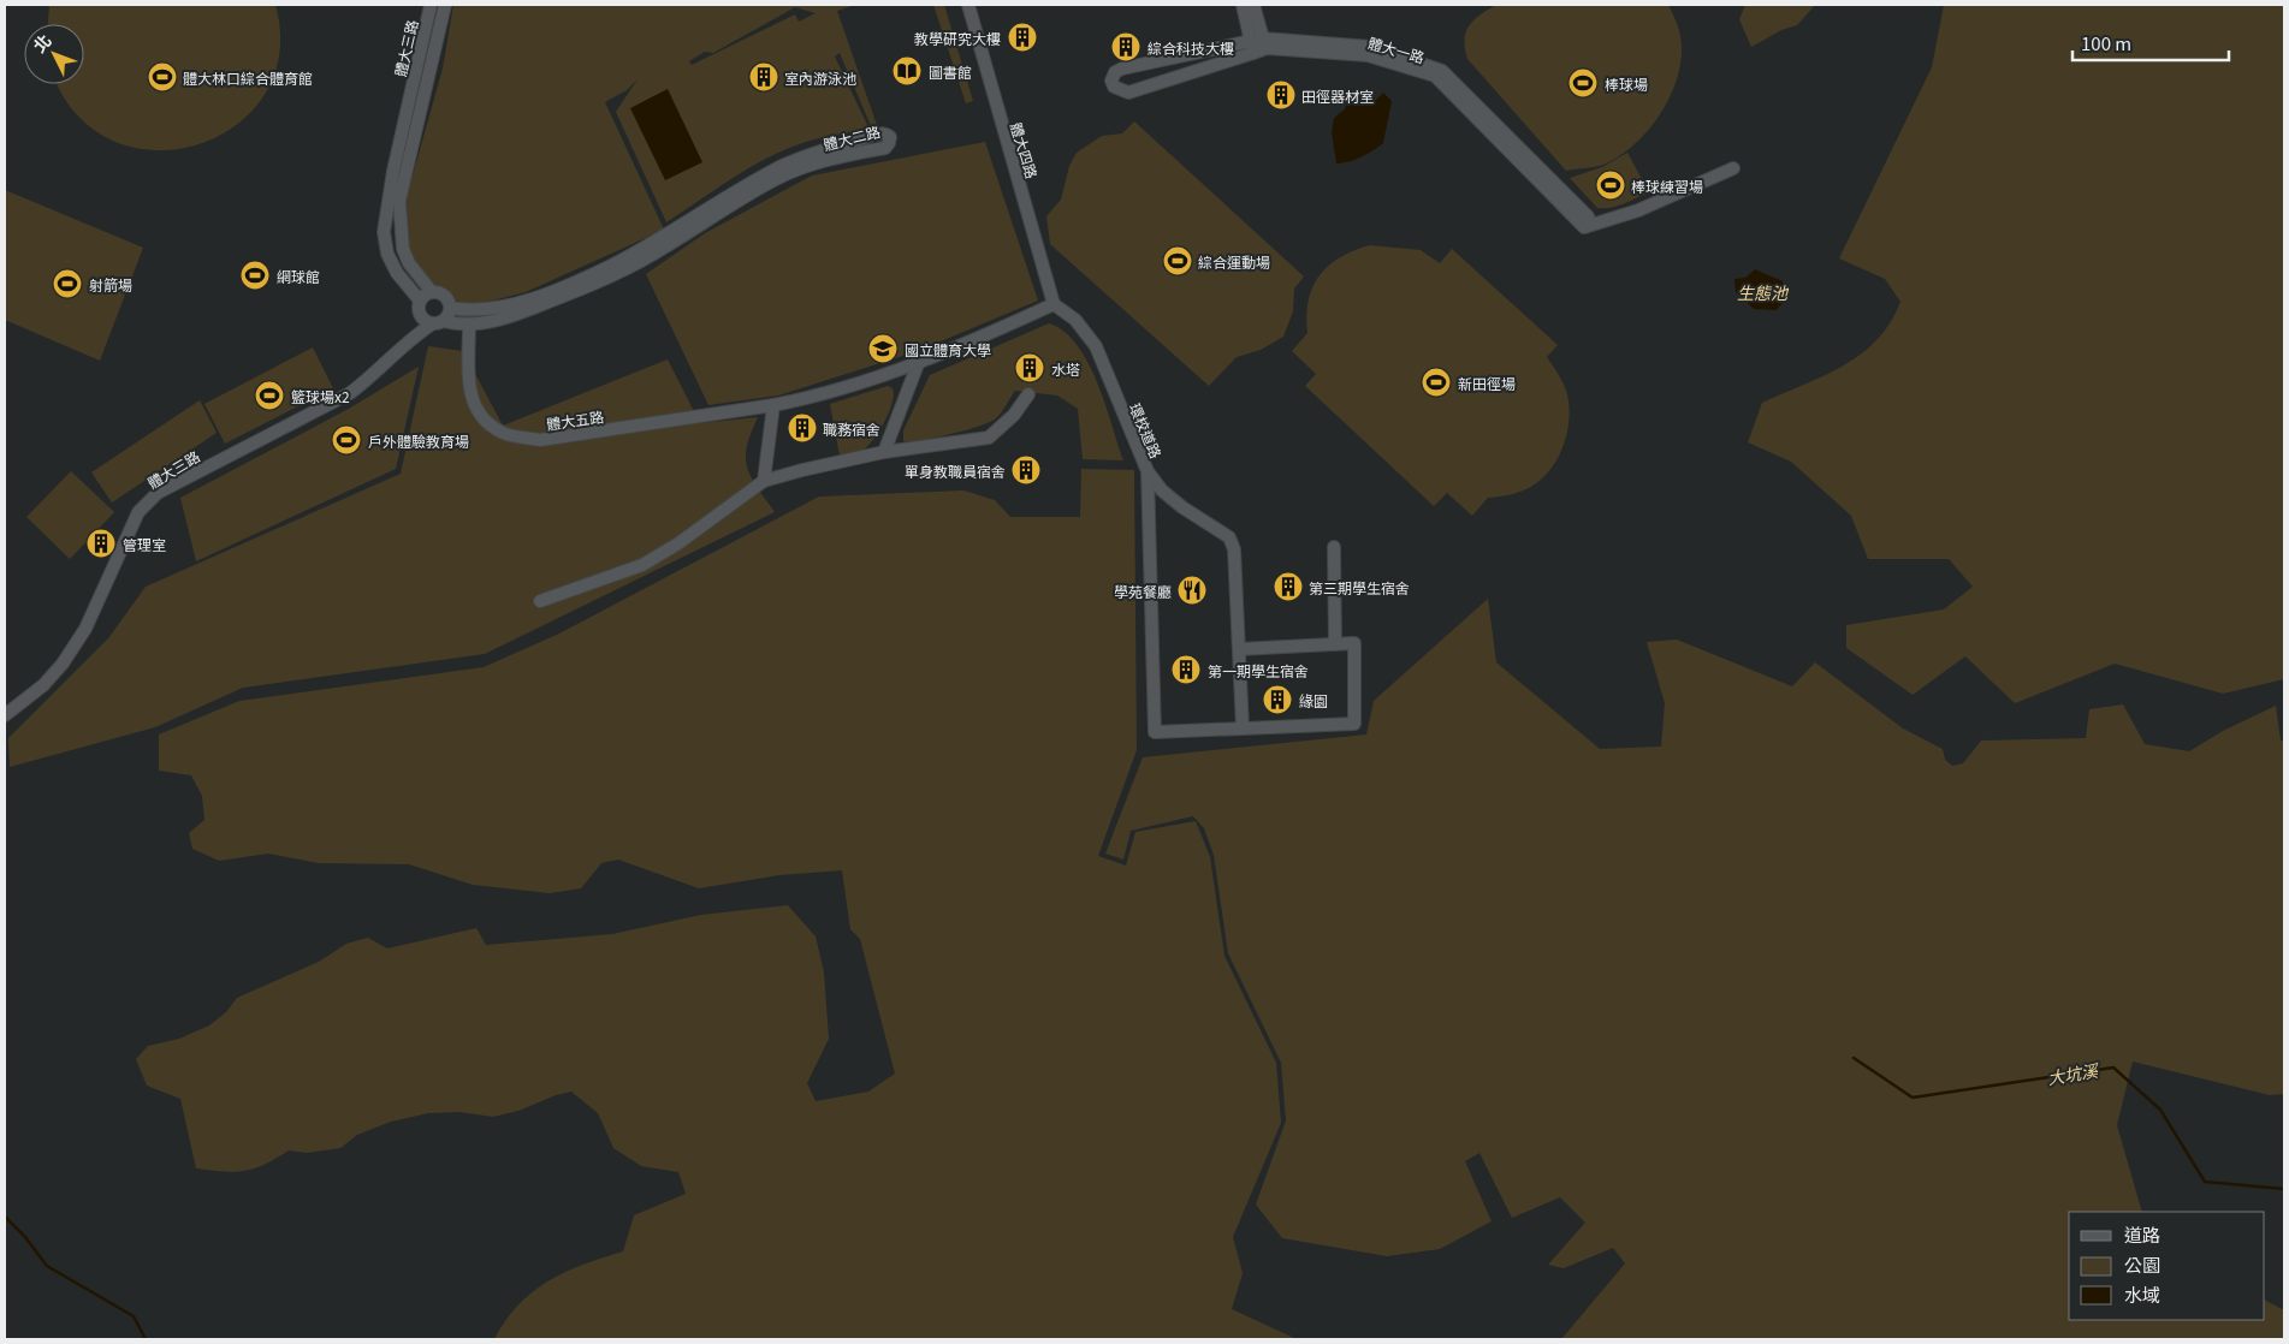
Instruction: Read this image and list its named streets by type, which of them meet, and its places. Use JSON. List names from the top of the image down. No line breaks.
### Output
{"streets":{"street":["體大三路","體大一路","體大二路","體大四路","體大五路","環校道路"]},"crossings":[["體大三路","體大二路"],["體大二路","體大五路"],["體大四路","體大五路"],["體大四路","環校道路"],["體大五路","環校道路"]],"water":["生態池","大坑溪"],"places":{"building":["教學研究大樓","綜合科技大樓","室內游泳池","田徑器材室","水塔","職務宿舍","單身教職員宿舍","管理室","第三期學生宿舍","第一期學生宿舍","緣園"],"library":["圖書館"],"sports":["體大林口綜合體育館","棒球場","棒球練習場","綜合運動場","網球館","射箭場","新田徑場","籃球場x2","戶外體驗教育場"],"school or university":["國立體育大學"],"restaurant":["學苑餐廳"]},"legend":["道路","公園","水域"],"scale_bar":"100 m","north":"top left"}
